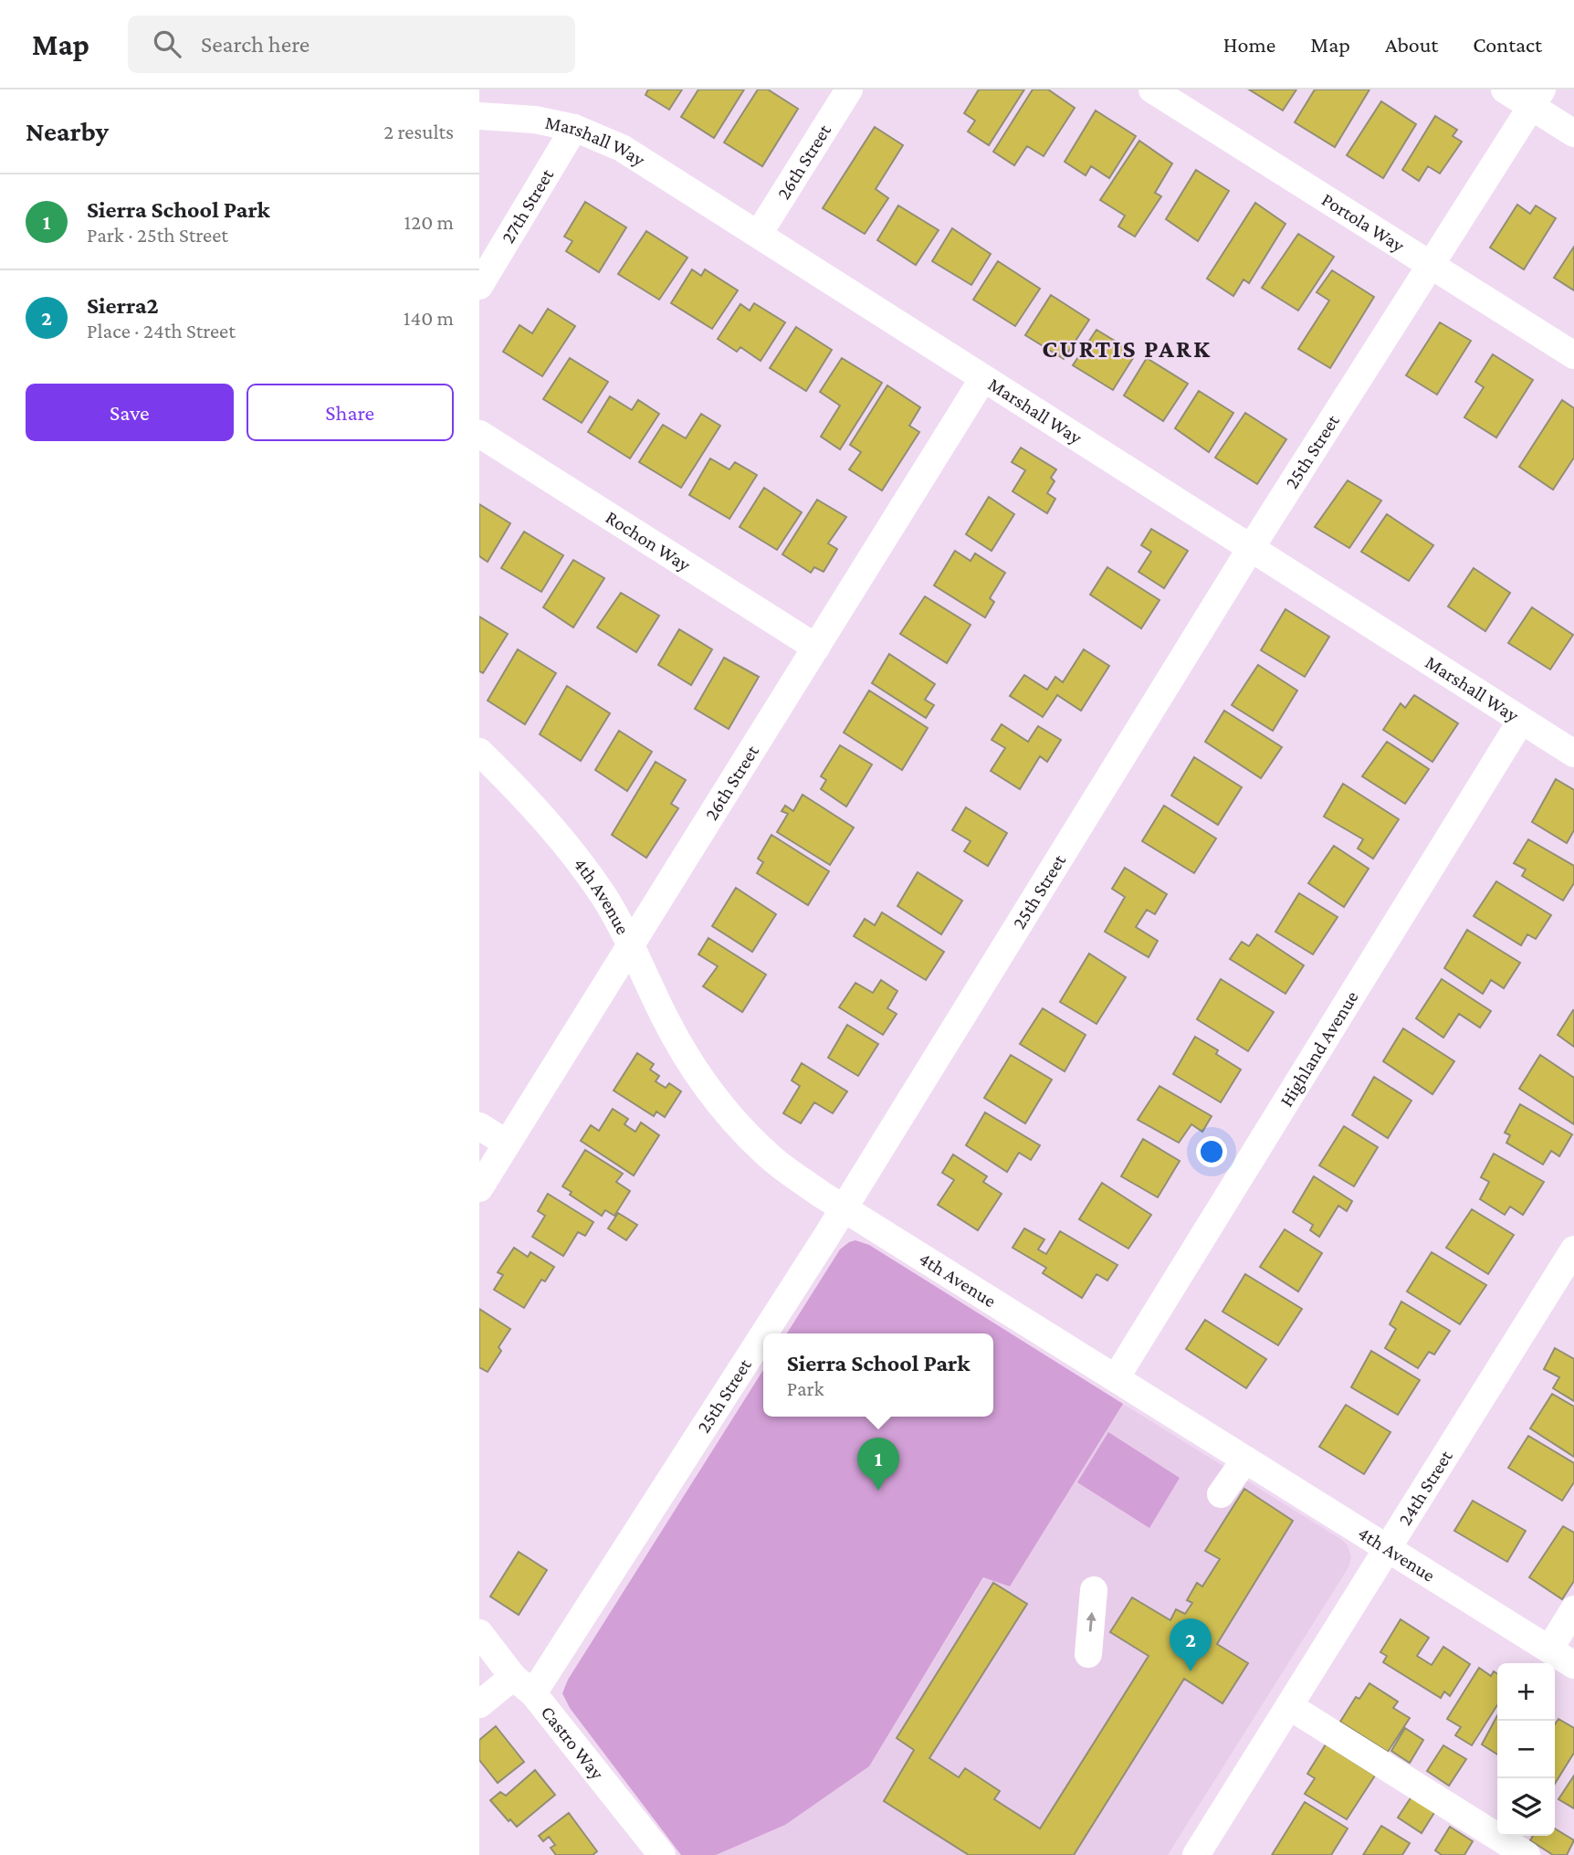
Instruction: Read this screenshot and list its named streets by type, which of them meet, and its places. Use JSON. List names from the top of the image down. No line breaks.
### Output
{"streets":{"street":["Marshall Way","26th Street","27th Street","Portola Way","25th Street","Rochon Way","4th Avenue","Highland Avenue","24th Street","Castro Way"]},"crossings":[["Marshall Way","26th Street"],["Marshall Way","27th Street"],["Marshall Way","25th Street"],["Marshall Way","Highland Avenue"],["26th Street","Rochon Way"],["26th Street","4th Avenue"],["Portola Way","25th Street"],["25th Street","4th Avenue"],["25th Street","Castro Way"],["4th Avenue","Highland Avenue"],["4th Avenue","24th Street"]],"districts":["CURTIS PARK"],"page":{"header":"Map","search":"Search here","nav":["Home","Map","About","Contact"],"heading":["Nearby","2 results"],"list":[{"mark":"1","name":"Sierra School Park","note":"Park · 25th Street","value":"120 m"},{"mark":"2","name":"Sierra2","note":"Place · 24th Street","value":"140 m"}],"buttons":["Save","Share"],"popup":["Sierra School Park","Park"],"pins":["1","2"],"map_buttons":["+","−"]}}
